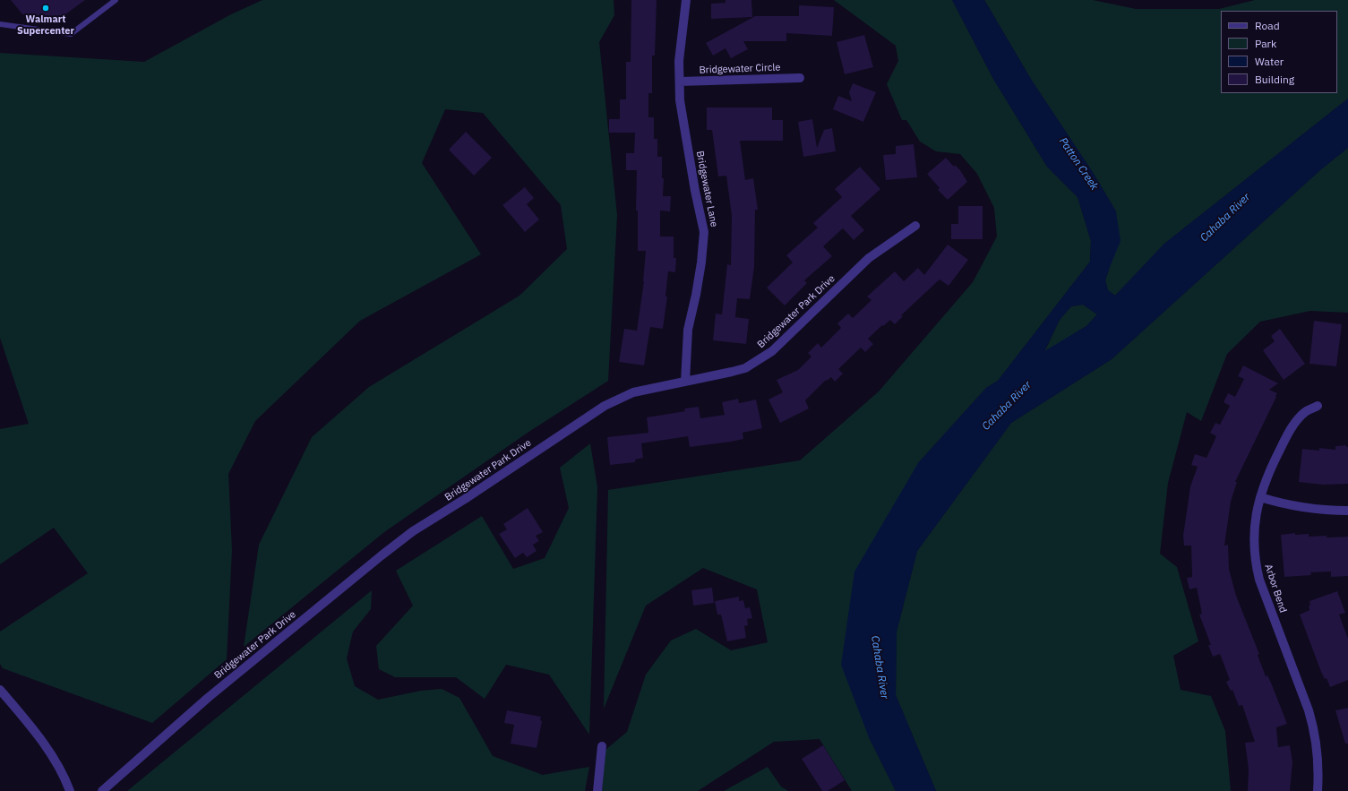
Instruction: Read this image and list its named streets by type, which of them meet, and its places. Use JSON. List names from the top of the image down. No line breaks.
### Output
{"streets":{"street":["Bridgewater Circle","Bridgewater Lane","Bridgewater Park Drive","Arbor Bend"]},"crossings":[["Bridgewater Circle","Bridgewater Lane"],["Bridgewater Lane","Bridgewater Park Drive"]],"water":["Patton Creek","Cahaba River"],"places":["Walmart Supercenter"],"legend":["Road","Park","Water","Building"]}
